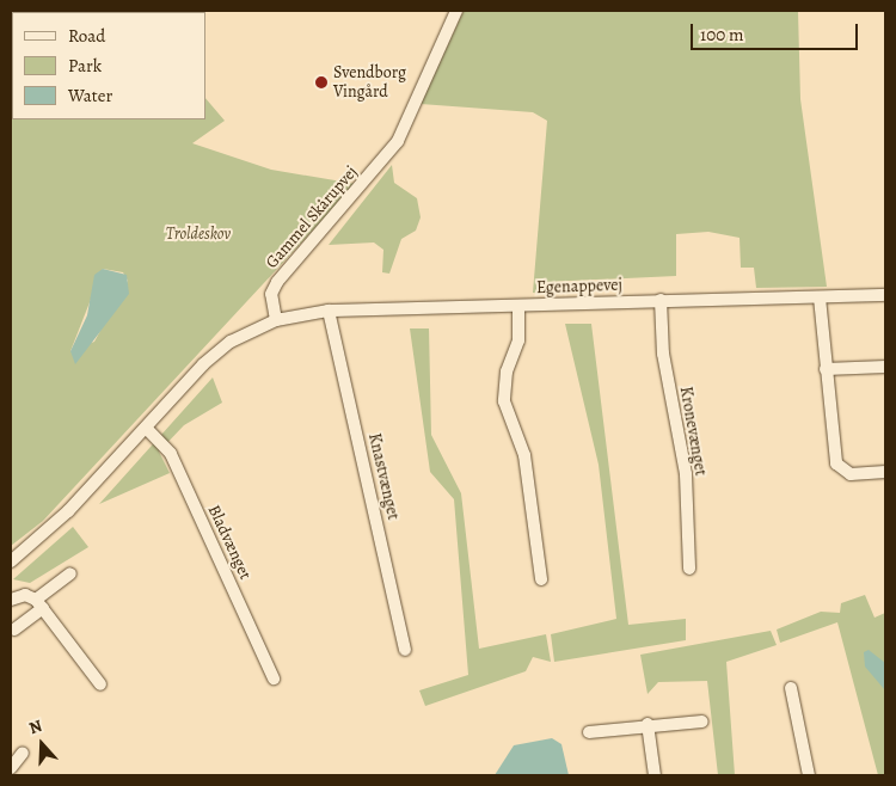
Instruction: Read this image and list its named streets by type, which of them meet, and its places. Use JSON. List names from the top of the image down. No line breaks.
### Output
{"streets":{"street":["Gammel Skårupvej","Egenappevej","Kronevænget","Knastvænget","Bladvænget"]},"crossings":[["Gammel Skårupvej","Egenappevej"],["Egenappevej","Kronevænget"],["Egenappevej","Knastvænget"]],"parks":["Troldeskov"],"places":["Svendborg Vingård"],"legend":["Road","Park","Water"],"scale_bar":"100 m","north":"top"}
